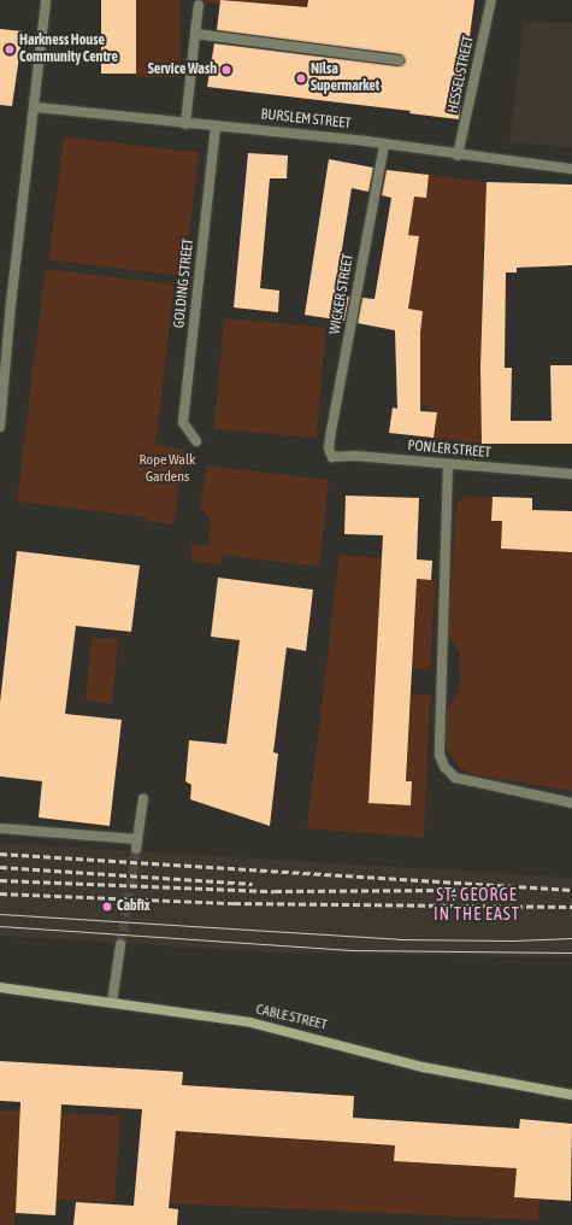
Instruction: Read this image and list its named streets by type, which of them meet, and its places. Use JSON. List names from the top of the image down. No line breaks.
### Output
{"streets":{"main road":["CABLE STREET"],"street":["HESSEL STREET","BURSLEM STREET","GOLDING STREET","WICKER STREET","PONLER STREET"]},"crossings":[["HESSEL STREET","BURSLEM STREET"],["BURSLEM STREET","GOLDING STREET"],["BURSLEM STREET","WICKER STREET"],["WICKER STREET","PONLER STREET"]],"districts":["ST. GEORGE IN THE EAST"],"parks":["Rope Walk Gardens"],"places":["Harkness House Community Centre","Service Wash","Nilsa Supermarket","Cabfix"]}
